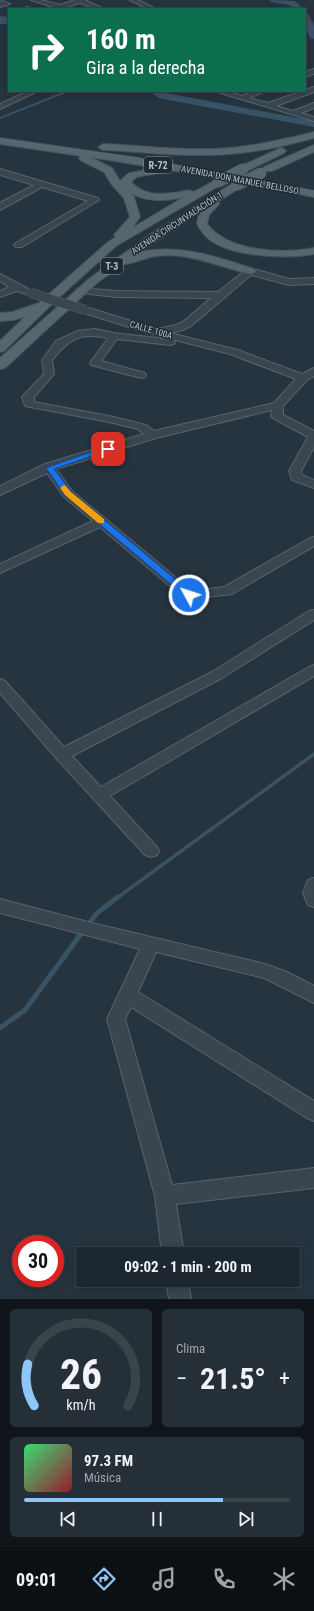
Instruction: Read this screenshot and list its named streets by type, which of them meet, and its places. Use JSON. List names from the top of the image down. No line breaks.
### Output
{"streets":{"main road":["R-72","AVENIDA DON MANUEL BELLOSO","AVENIDA CIRCUNVALACIÓN 1","T-3"],"street":["CALLE 100A"]},"page":{"turn":["160 m","Gira a la derecha"],"limit":"30","trip":"09:02 · 1 min · 200 m","tile":"Clima","heat":["−","21.5°","+"],"song":["97.3 FM","Música"],"tabs":"09:01","gauge":["26","km/h"]}}
